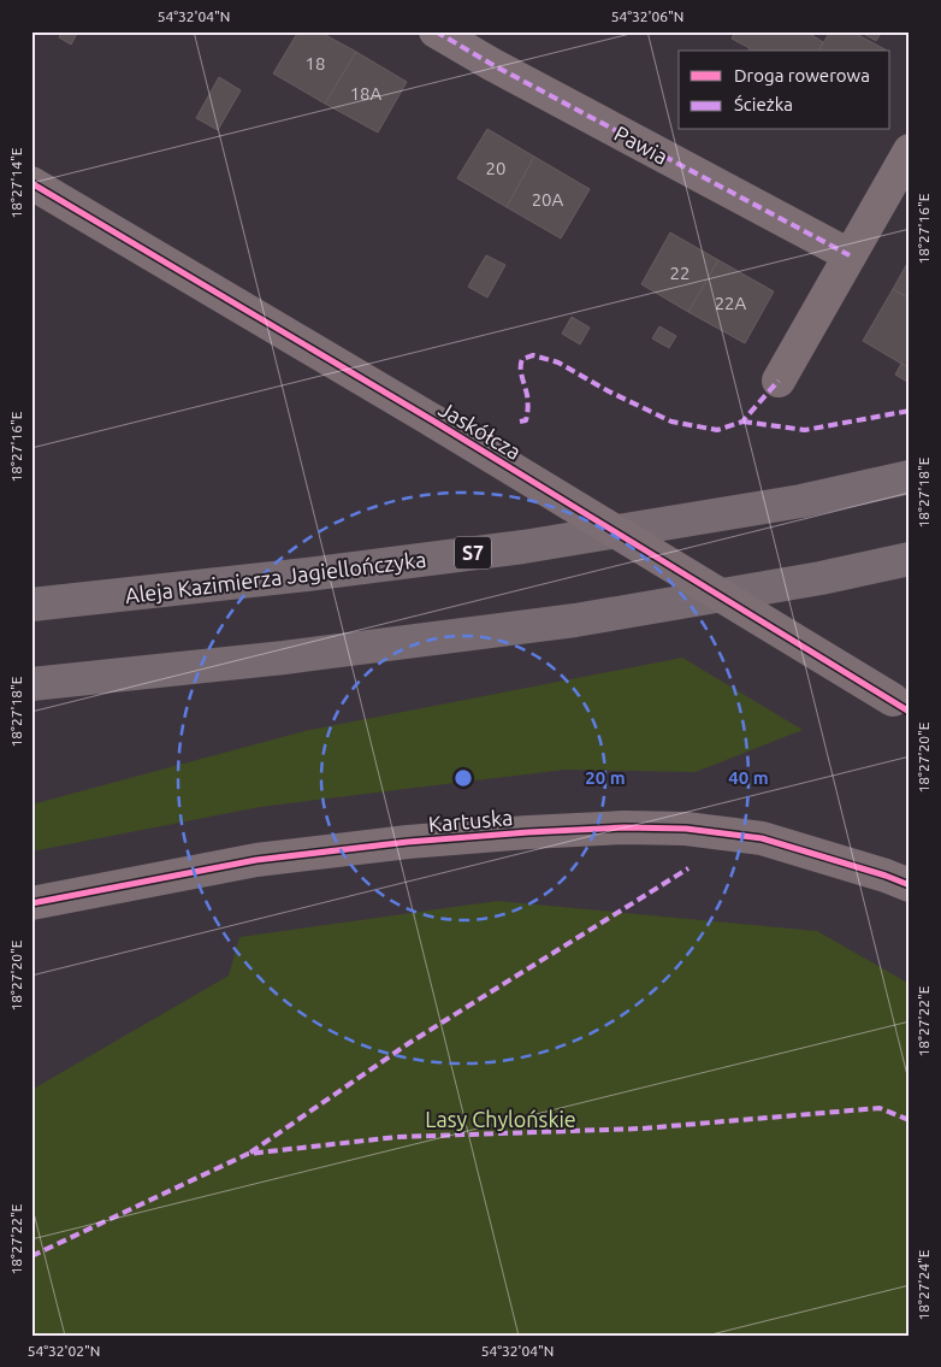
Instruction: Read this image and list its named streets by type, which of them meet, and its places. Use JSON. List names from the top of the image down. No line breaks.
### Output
{"streets":{"highway":["S7","Aleja Kazimierza Jagiellończyka"],"street":["Pawia","Jaskółcza","Kartuska"]},"parks":["Lasy Chylońskie"],"house_numbers":["18","18A","20","20A","22","22A"],"legend":["Droga rowerowa","Ścieżka"],"coordinates":["54°32'04\"N","54°32'06\"N","18°27'14\"E","18°27'16\"E","18°27'18\"E","18°27'20\"E","18°27'22\"E","18°27'24\"E","54°32'02\"N"],"rings":["20 m","40 m"]}
